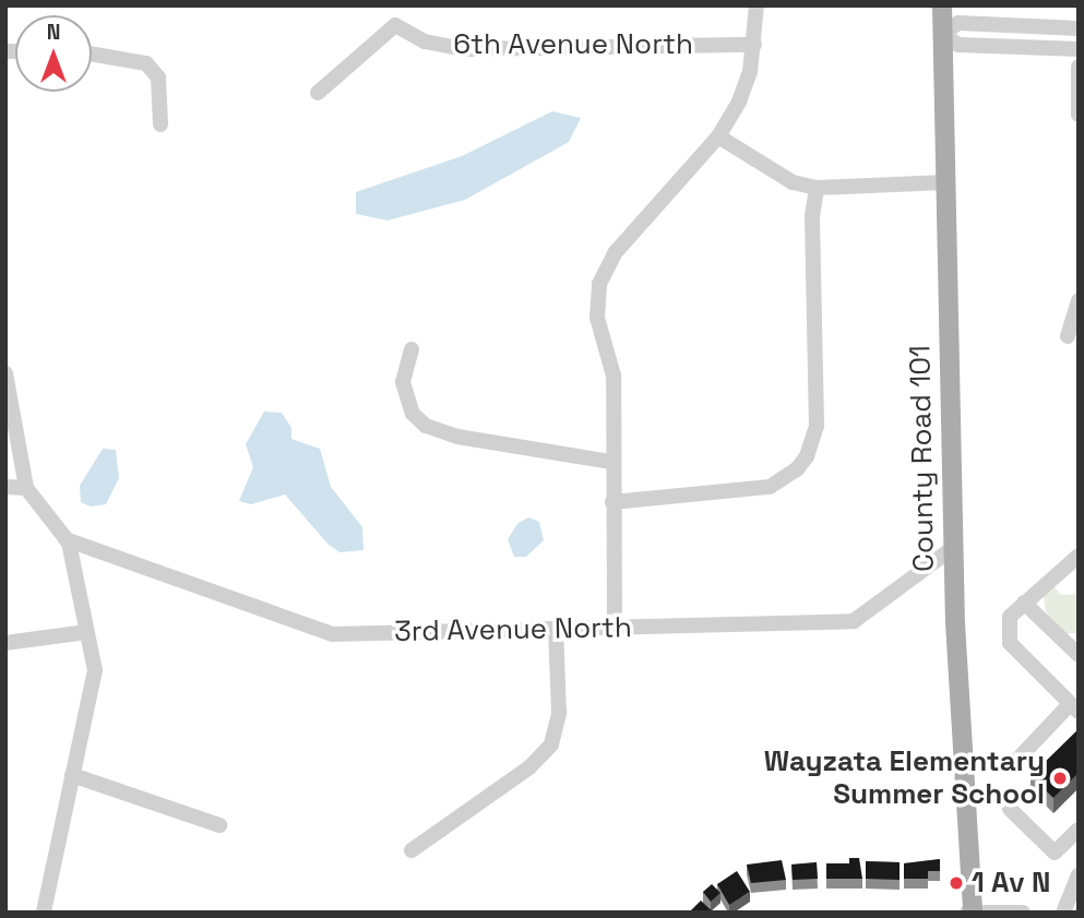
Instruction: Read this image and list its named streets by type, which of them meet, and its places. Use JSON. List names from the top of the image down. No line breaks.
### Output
{"streets":{"main road":["County Road 101"],"street":["6th Avenue North","3rd Avenue North"]},"crossings":[["County Road 101","3rd Avenue North"]],"places":["Wayzata Elementary Summer School","1 Av N"],"north":"top"}
